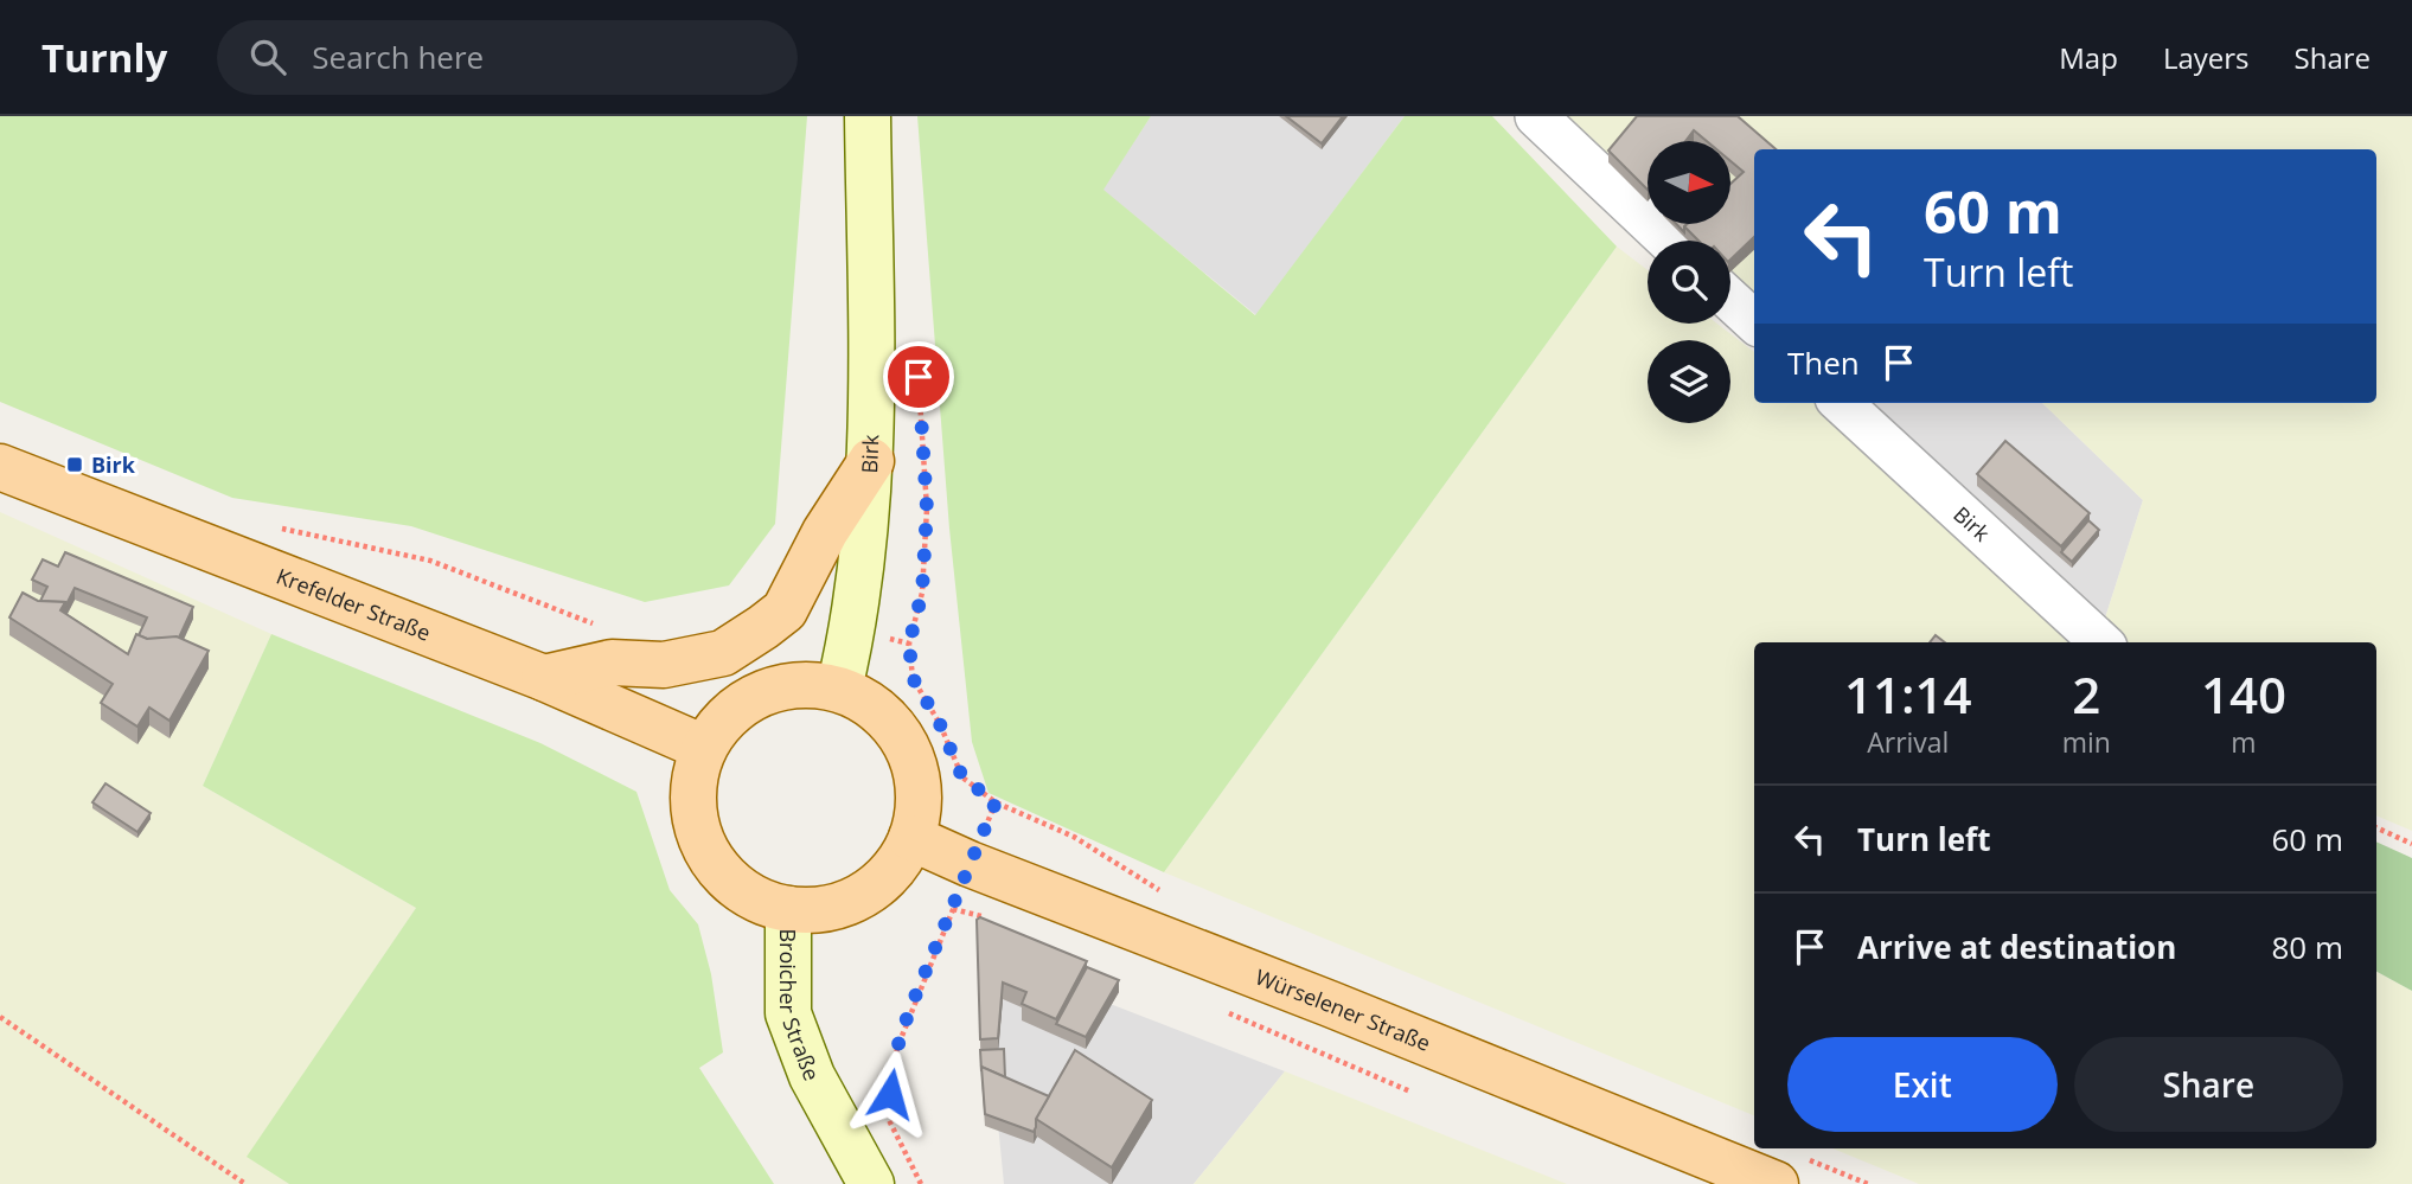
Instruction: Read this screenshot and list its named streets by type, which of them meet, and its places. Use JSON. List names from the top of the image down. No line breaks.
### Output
{"streets":{"main road":["Birk","Krefelder Straße","Broicher Straße","Würselener Straße"]},"crossings":[["Birk","Krefelder Straße"],["Birk","Broicher Straße"],["Birk","Würselener Straße"],["Krefelder Straße","Broicher Straße"],["Krefelder Straße","Würselener Straße"],["Broicher Straße","Würselener Straße"]],"places":{"transit":["Birk"]},"north":"right","page":{"header":"Turnly","search":"Search here","nav":["Map","Layers","Share"],"turn":["60 m","Turn left"],"then":"Then","eta":["11:14","Arrival","2","min","140","m"],"list":[{"name":"Turn left","value":"60 m"},{"name":"Arrive at destination","value":"80 m"}],"buttons":["Exit","Share"]}}
